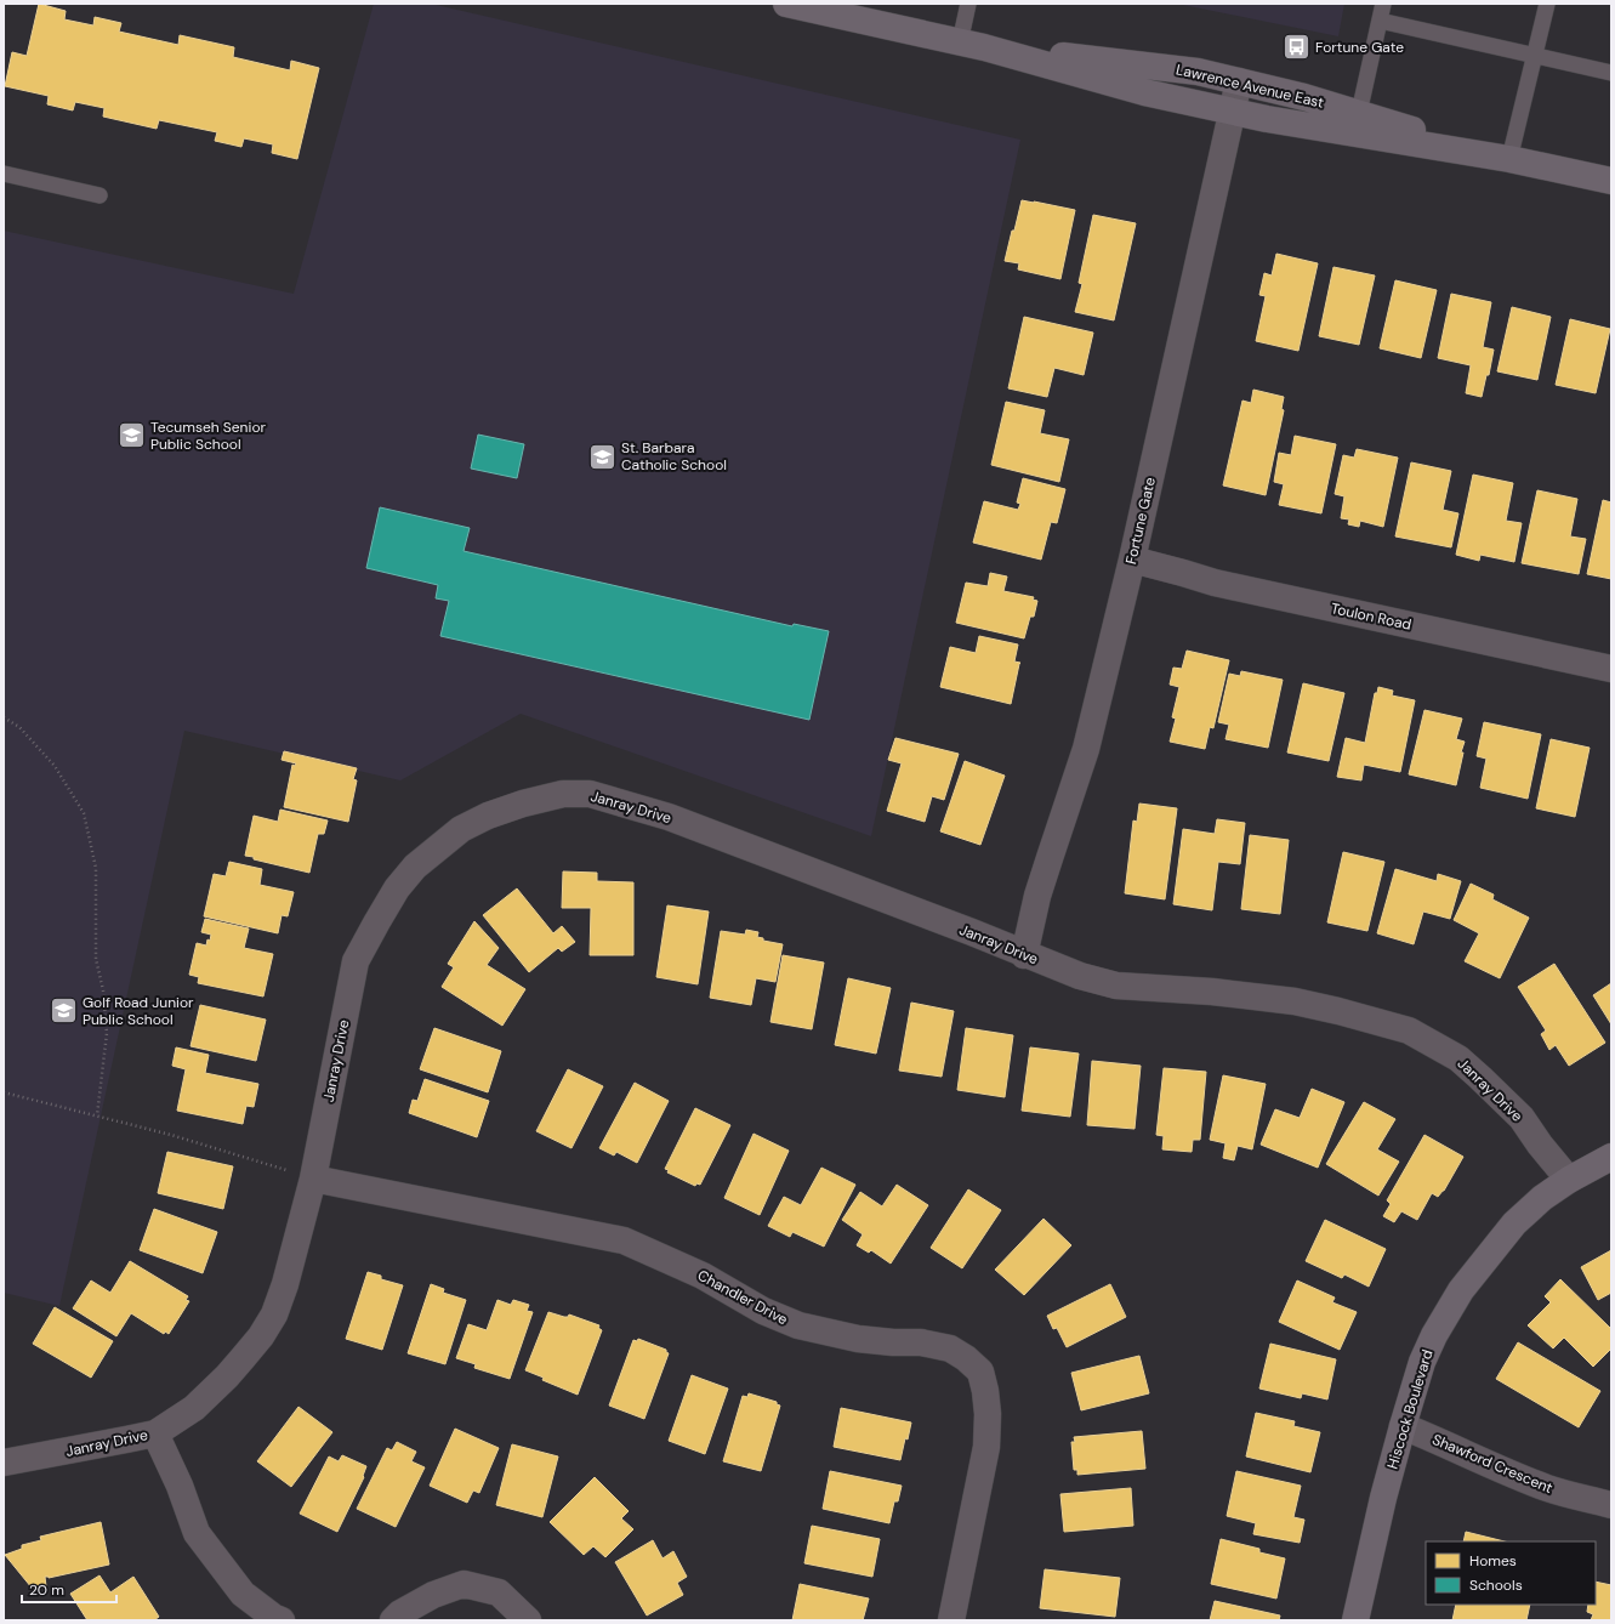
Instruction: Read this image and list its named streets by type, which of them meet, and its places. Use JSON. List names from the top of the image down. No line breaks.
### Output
{"streets":{"main road":["Lawrence Avenue East","Hiscock Boulevard"],"street":["Fortune Gate","Toulon Road","Janray Drive","Chandler Drive","Shawford Crescent"]},"crossings":[["Lawrence Avenue East","Fortune Gate"],["Fortune Gate","Toulon Road"],["Fortune Gate","Janray Drive"],["Janray Drive","Chandler Drive"],["Janray Drive","Hiscock Boulevard"],["Hiscock Boulevard","Shawford Crescent"]],"places":{"bus stop":["Fortune Gate"],"school or university":["Tecumseh Senior Public School","St. Barbara Catholic School","Golf Road Junior Public School"]},"legend":["Homes","Schools"],"scale_bar":"20 m"}
